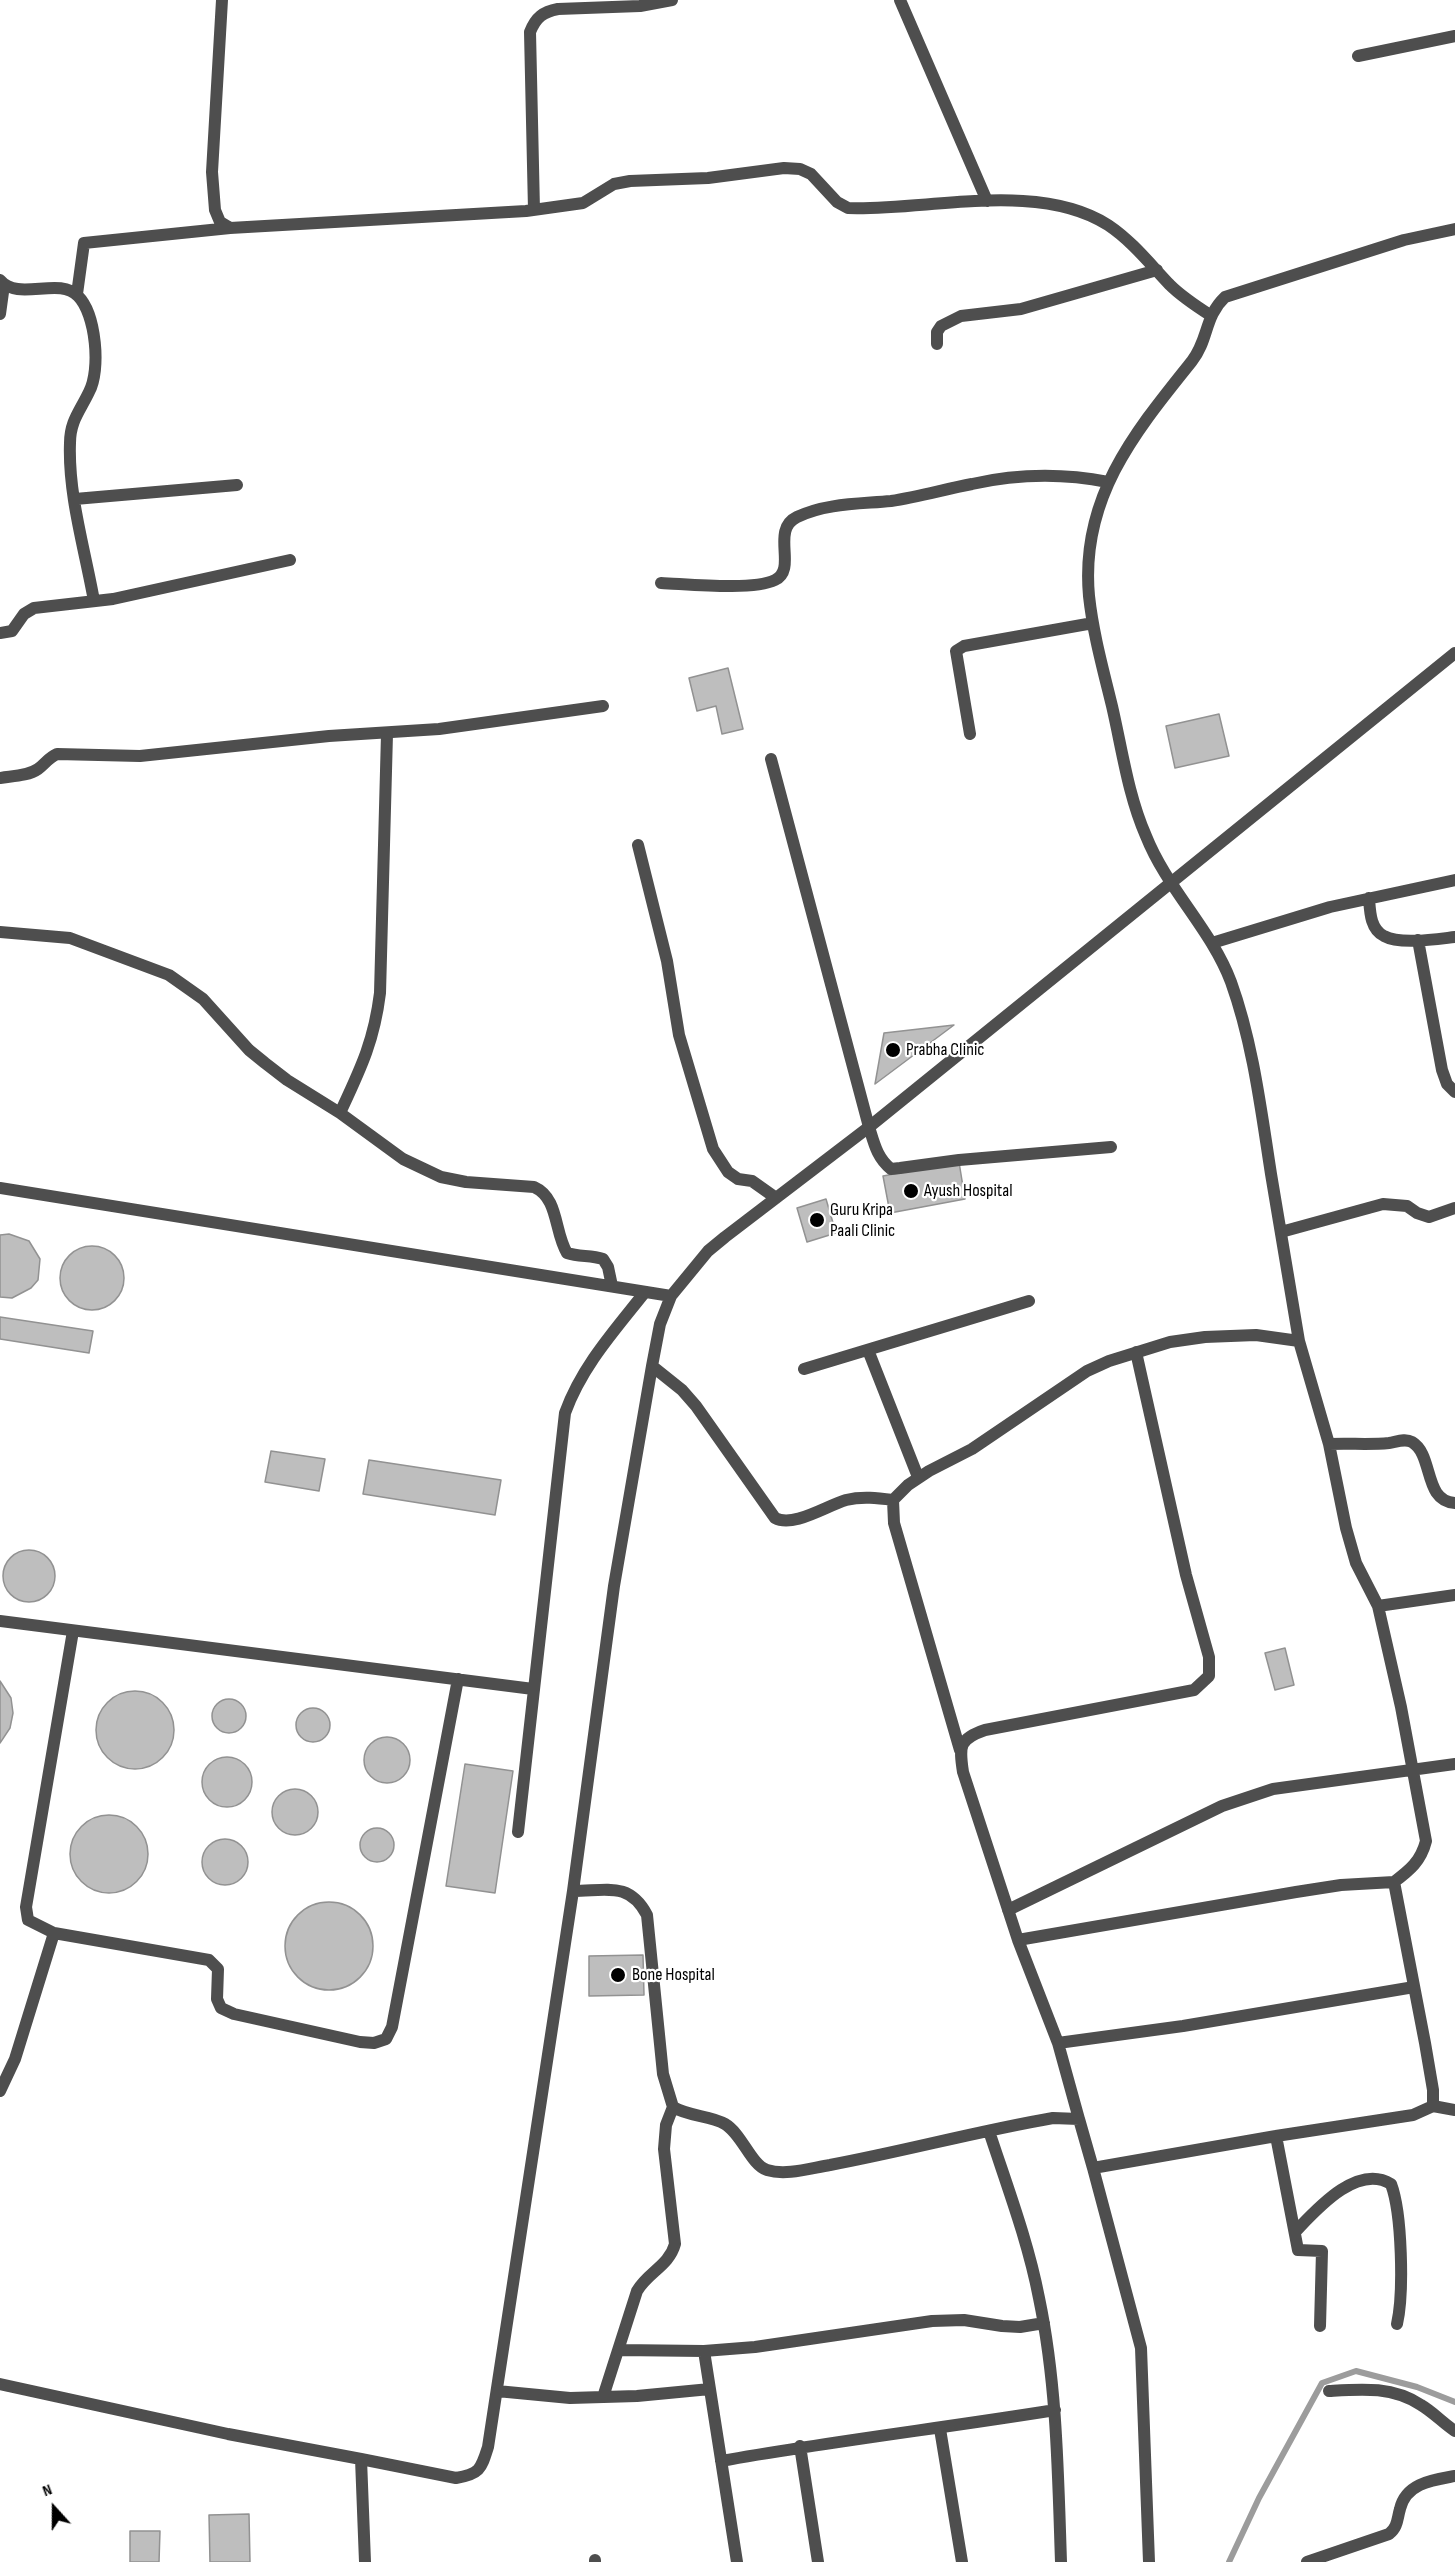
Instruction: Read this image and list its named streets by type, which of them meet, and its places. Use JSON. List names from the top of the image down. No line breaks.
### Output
{"places":["Prabha Clinic","Ayush Hospital","Guru Kripa Paali Clinic","Bone Hospital"],"north":"top"}
